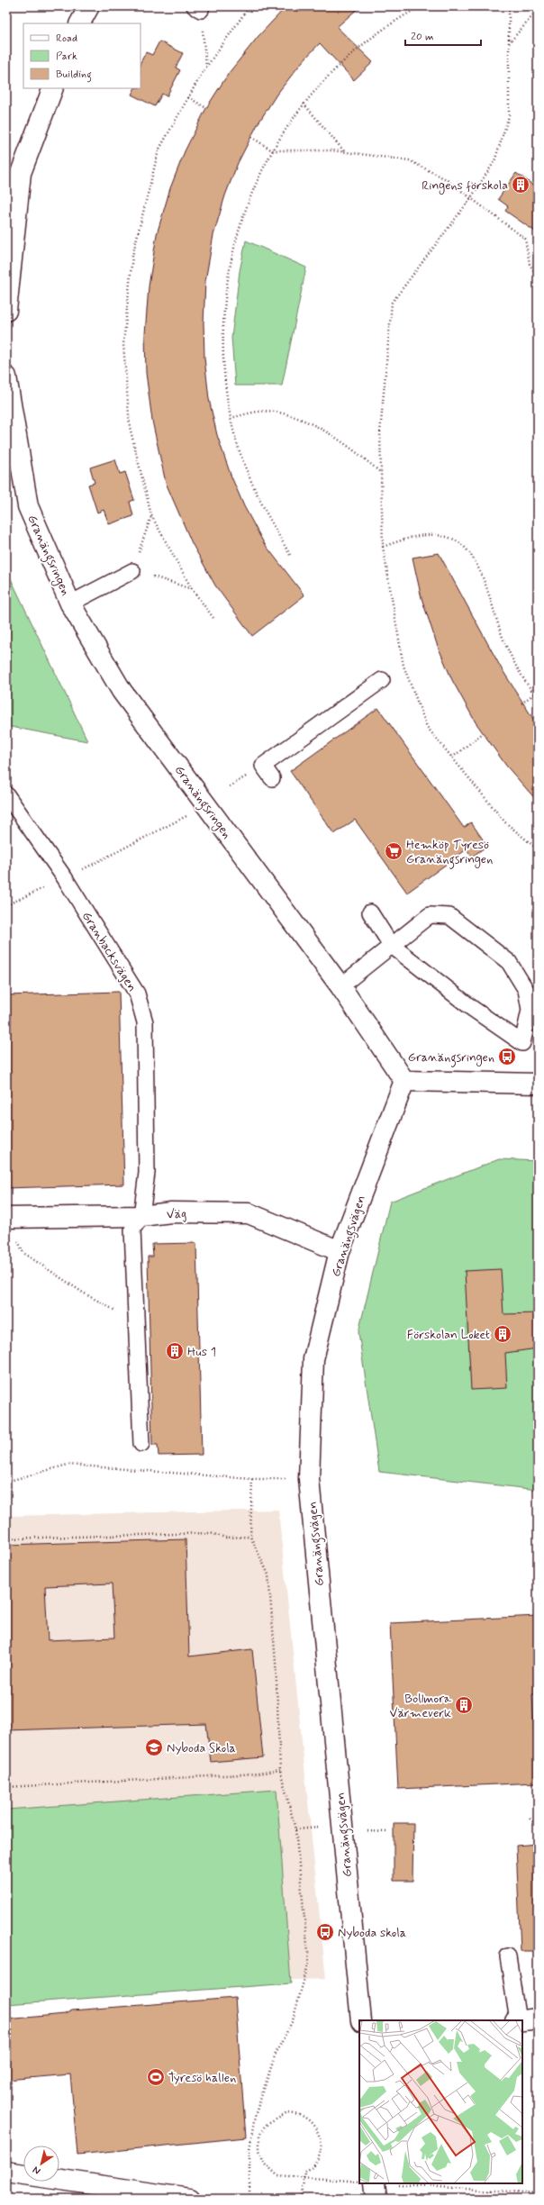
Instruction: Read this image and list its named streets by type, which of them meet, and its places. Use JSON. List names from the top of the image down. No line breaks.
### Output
{"streets":{"street":["Granängsringen","Väg","Granängsvägen"],"lane":["Granbacksvägen"]},"crossings":[["Granängsringen","Granängsvägen"],["Granbacksvägen","Väg"],["Väg","Granängsvägen"]],"places":{"building":["Ringens förskola","Förskolan Loket","Hus 1","Bollmora Värmeverk"],"supermarket":["Hemköp Tyresö Granängsringen"],"bus stop":["Granängsringen","Nyboda skola"],"school or university":["Nyboda Skola"],"sports":["Tyresö hallen"]},"legend":["Road","Park","Building"],"scale_bar":"20 m","north":"bottom left"}
